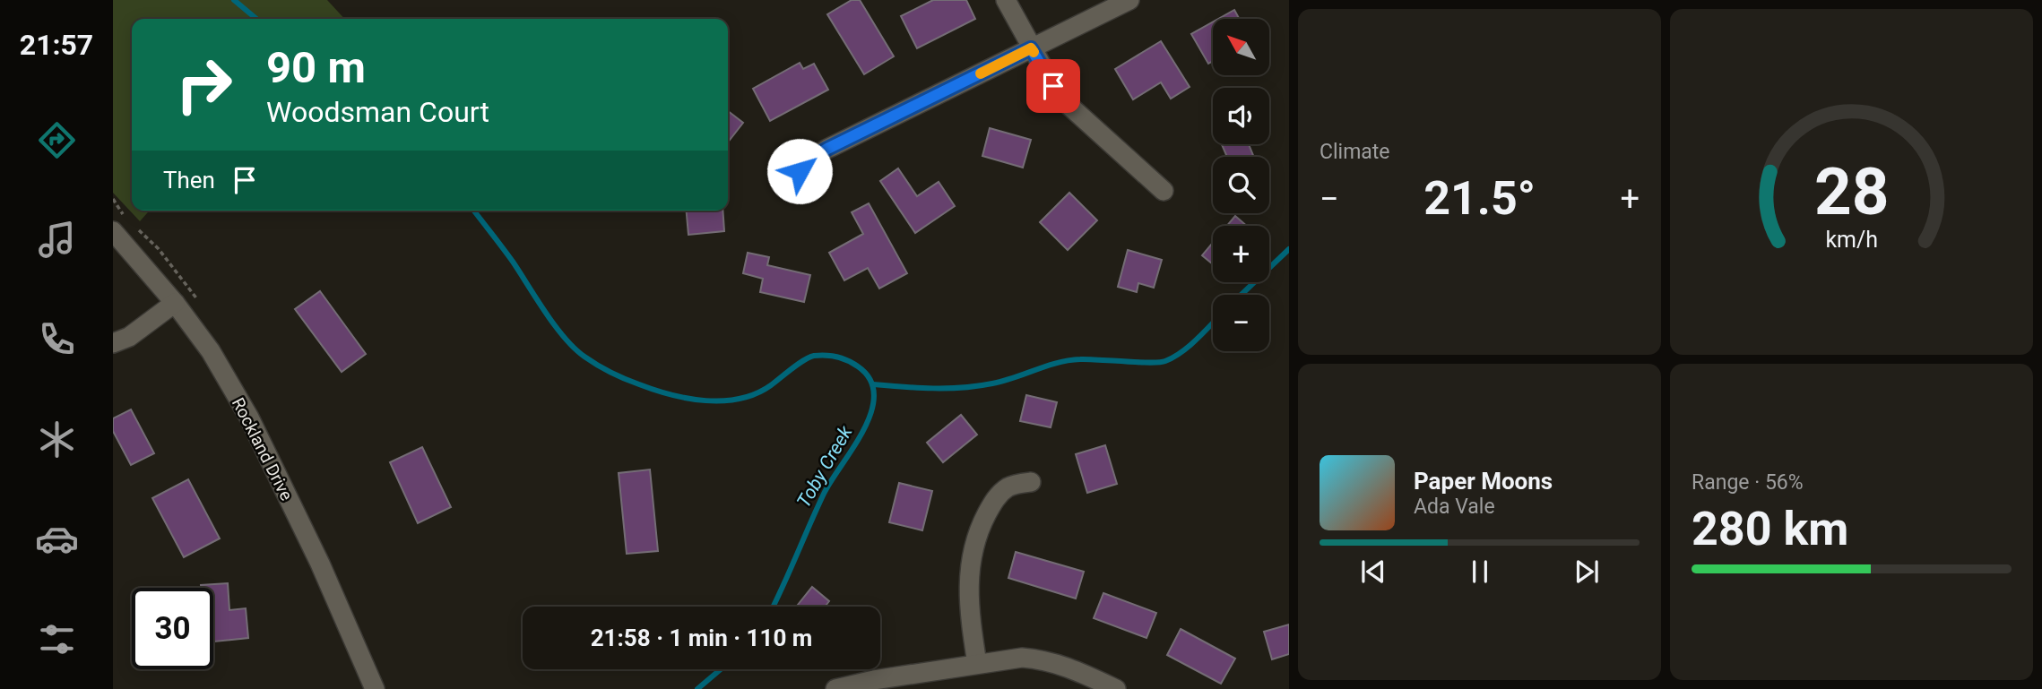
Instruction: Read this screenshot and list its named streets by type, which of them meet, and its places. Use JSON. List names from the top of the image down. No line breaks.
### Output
{"streets":{"street":["Rockland Drive"]},"water":["Toby Creek"],"north":"top left","page":{"tabs":"21:57","tile":["Climate",["Range · 56%","280 km"]],"map_buttons":["+","−"],"turn":["90 m","Woodsman Court"],"then":"Then","heat":["−","21.5°","+"],"song":["Paper Moons","Ada Vale"],"limit":"30","trip":"21:58 · 1 min · 110 m","gauge":["28","km/h"]}}
